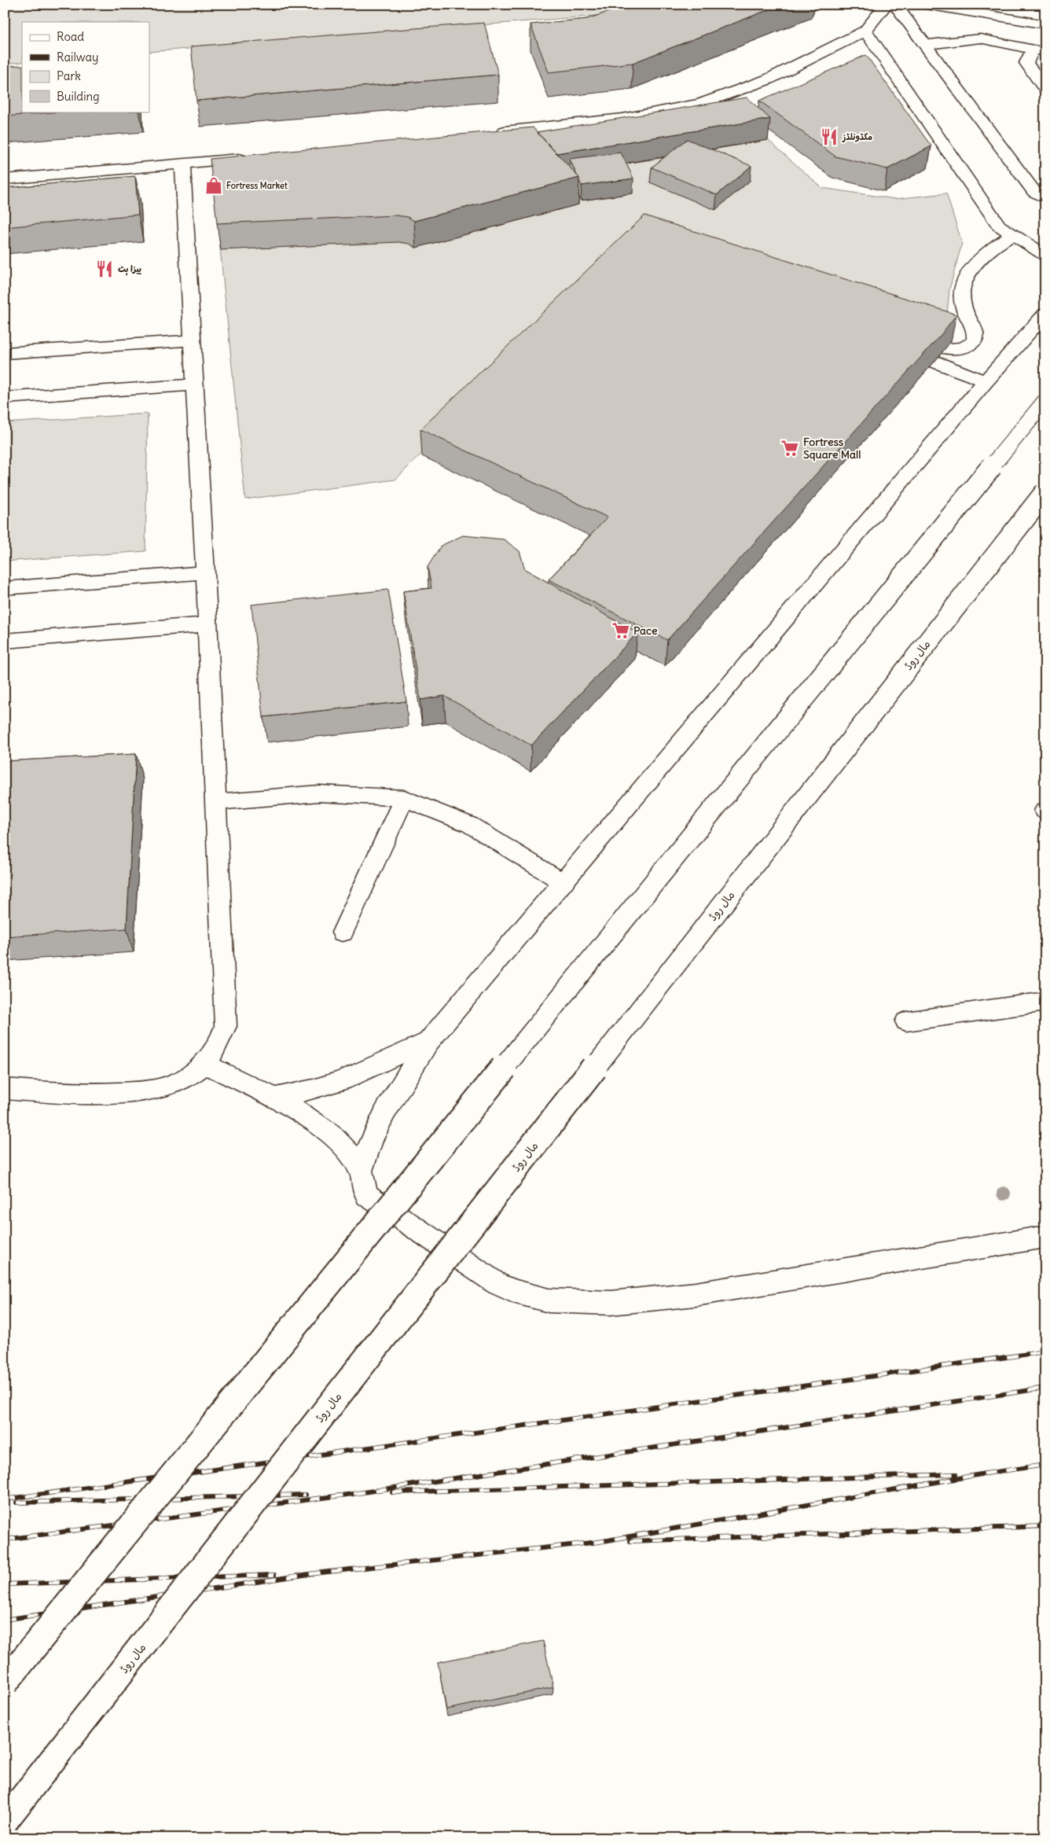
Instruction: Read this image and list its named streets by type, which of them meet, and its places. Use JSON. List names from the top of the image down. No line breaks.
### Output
{"streets":{"main road":["مال روڈ"]},"places":{"restaurant":["مکڈونلڈز","پیزا ہٹ"],"shop":["Fortress Market"],"supermarket":["Fortress Square Mall","Pace"]},"legend":["Road","Railway","Park","Building"]}
